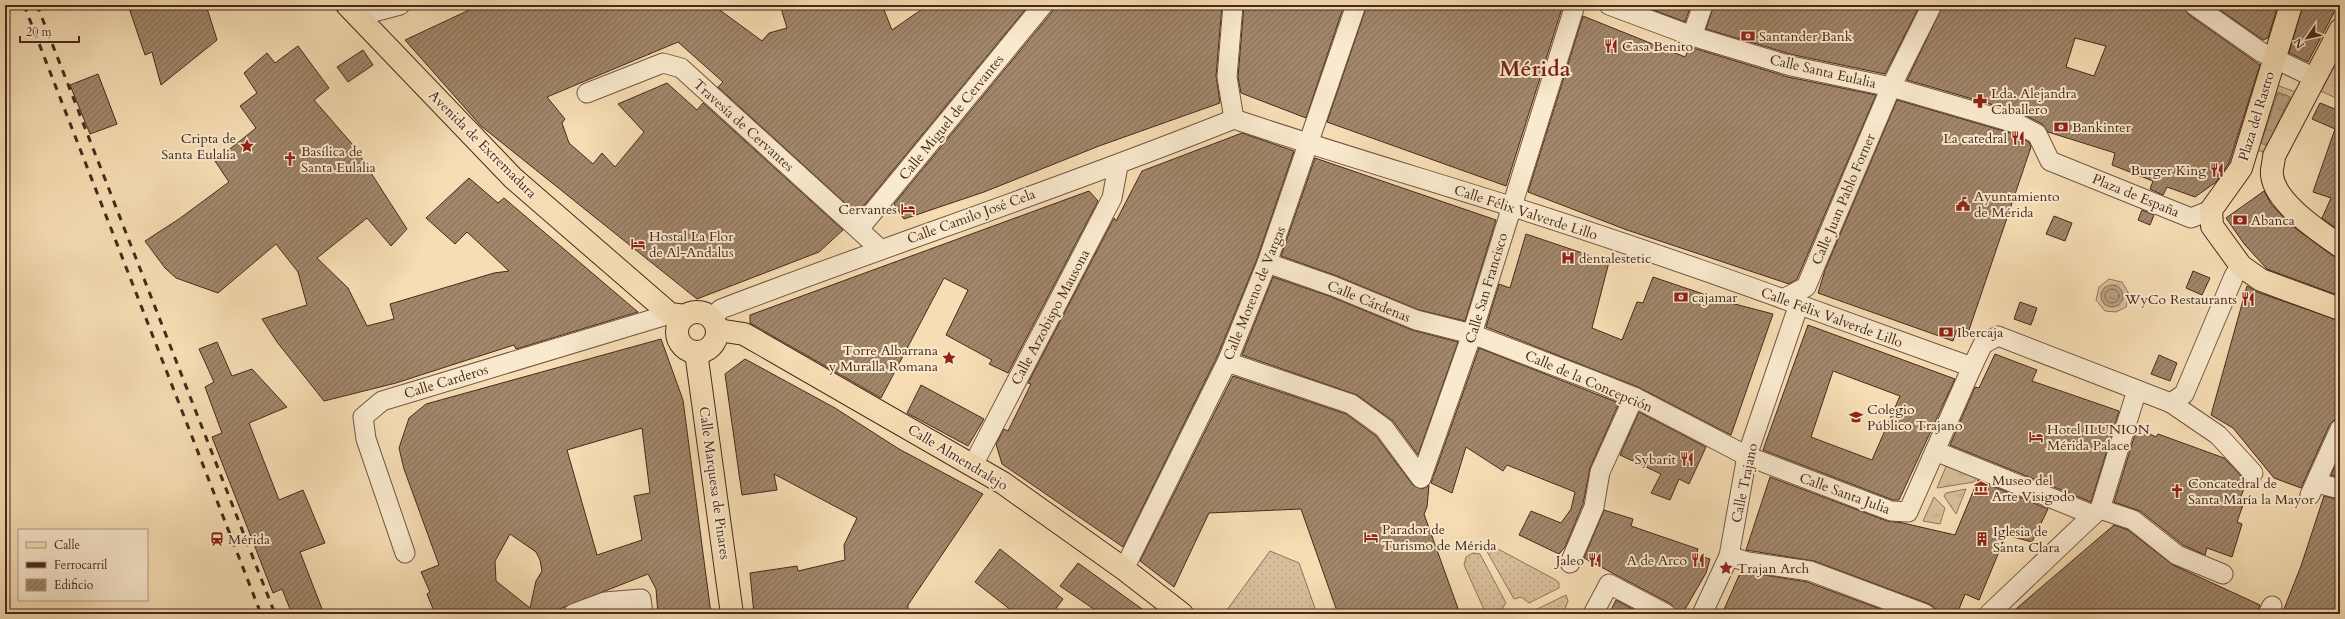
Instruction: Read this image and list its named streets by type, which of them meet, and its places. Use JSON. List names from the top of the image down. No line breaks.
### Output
{"streets":{"main road":["Plaza del Rastro","Avenida de Extremadura","Calle Almendralejo","Calle Marquesa de Pinares"],"street":["Calle Santa Eulalia","Calle Miguel de Cervantes","Travesía de Cervantes","Plaza de España","Calle Juan Pablo Forner","Calle Félix Valverde Lillo","Calle Camilo José Cela","Calle San Francisco","Calle Moreno de Vargas","Calle Cárdenas","Calle Arzobispo Mausona","Calle Carderos","Calle de la Concepción","Calle Trajano","Calle Santa Julia"]},"crossings":[["Calle Santa Eulalia","Plaza de España"],["Calle Santa Eulalia","Calle Juan Pablo Forner"],["Plaza del Rastro","Plaza de España"],["Calle Miguel de Cervantes","Travesía de Cervantes"],["Travesía de Cervantes","Calle Camilo José Cela"],["Avenida de Extremadura","Calle Camilo José Cela"],["Avenida de Extremadura","Calle Carderos"],["Avenida de Extremadura","Calle Almendralejo"],["Avenida de Extremadura","Calle Marquesa de Pinares"],["Calle Juan Pablo Forner","Calle Félix Valverde Lillo"],["Calle Juan Pablo Forner","Calle Trajano"],["Calle Félix Valverde Lillo","Calle Camilo José Cela"],["Calle Félix Valverde Lillo","Calle San Francisco"],["Calle Félix Valverde Lillo","Calle Moreno de Vargas"],["Calle Félix Valverde Lillo","Calle Trajano"],["Calle Félix Valverde Lillo","Calle Santa Julia"],["Calle Camilo José Cela","Calle Arzobispo Mausona"],["Calle Camilo José Cela","Calle Carderos"],["Calle Camilo José Cela","Calle Almendralejo"],["Calle Camilo José Cela","Calle Marquesa de Pinares"],["Calle San Francisco","Calle Moreno de Vargas"],["Calle San Francisco","Calle Cárdenas"],["Calle San Francisco","Calle de la Concepción"],["Calle Moreno de Vargas","Calle Cárdenas"],["Calle Moreno de Vargas","Calle Almendralejo"],["Calle Cárdenas","Calle de la Concepción"],["Calle Arzobispo Mausona","Calle Almendralejo"],["Calle Carderos","Calle Almendralejo"],["Calle Carderos","Calle Marquesa de Pinares"],["Calle de la Concepción","Calle Trajano"],["Calle de la Concepción","Calle Santa Julia"],["Calle Almendralejo","Calle Marquesa de Pinares"],["Calle Trajano","Calle Santa Julia"]],"districts":["Mérida"],"places":{"bank":["Santander Bank","Bankinter","Abanca","cajamar","Ibercaja"],"restaurant":["Casa Benito","La catedral","Burger King","WyCo Restaurants","Sybarit","Jaleo","A de Arco"],"pharmacy":["Lda. Alejandra Caballero"],"place":["Cripta de Santa Eulalia","Torre Albarrana y Muralla Romana","Trajan Arch"],"church":["Basílica de Santa Eulalia","Concatedral de Santa María la Mayor"],"public building":["Ayuntamiento de Mérida"],"hotel":["Cervantes","Hostal La Flor de Al-Andalus","Hotel ILUNION Mérida Palace","Parador de Turismo de Mérida"],"hospital":["dentalestetic"],"school or university":["Colegio Público Trajano"],"museum":["Museo del Arte Visigodo"],"station":["Mérida"],"building":["Iglesia de Santa Clara"]},"legend":["Calle","Ferrocarril","Edificio"],"scale_bar":"20 m","north":"bottom left"}
